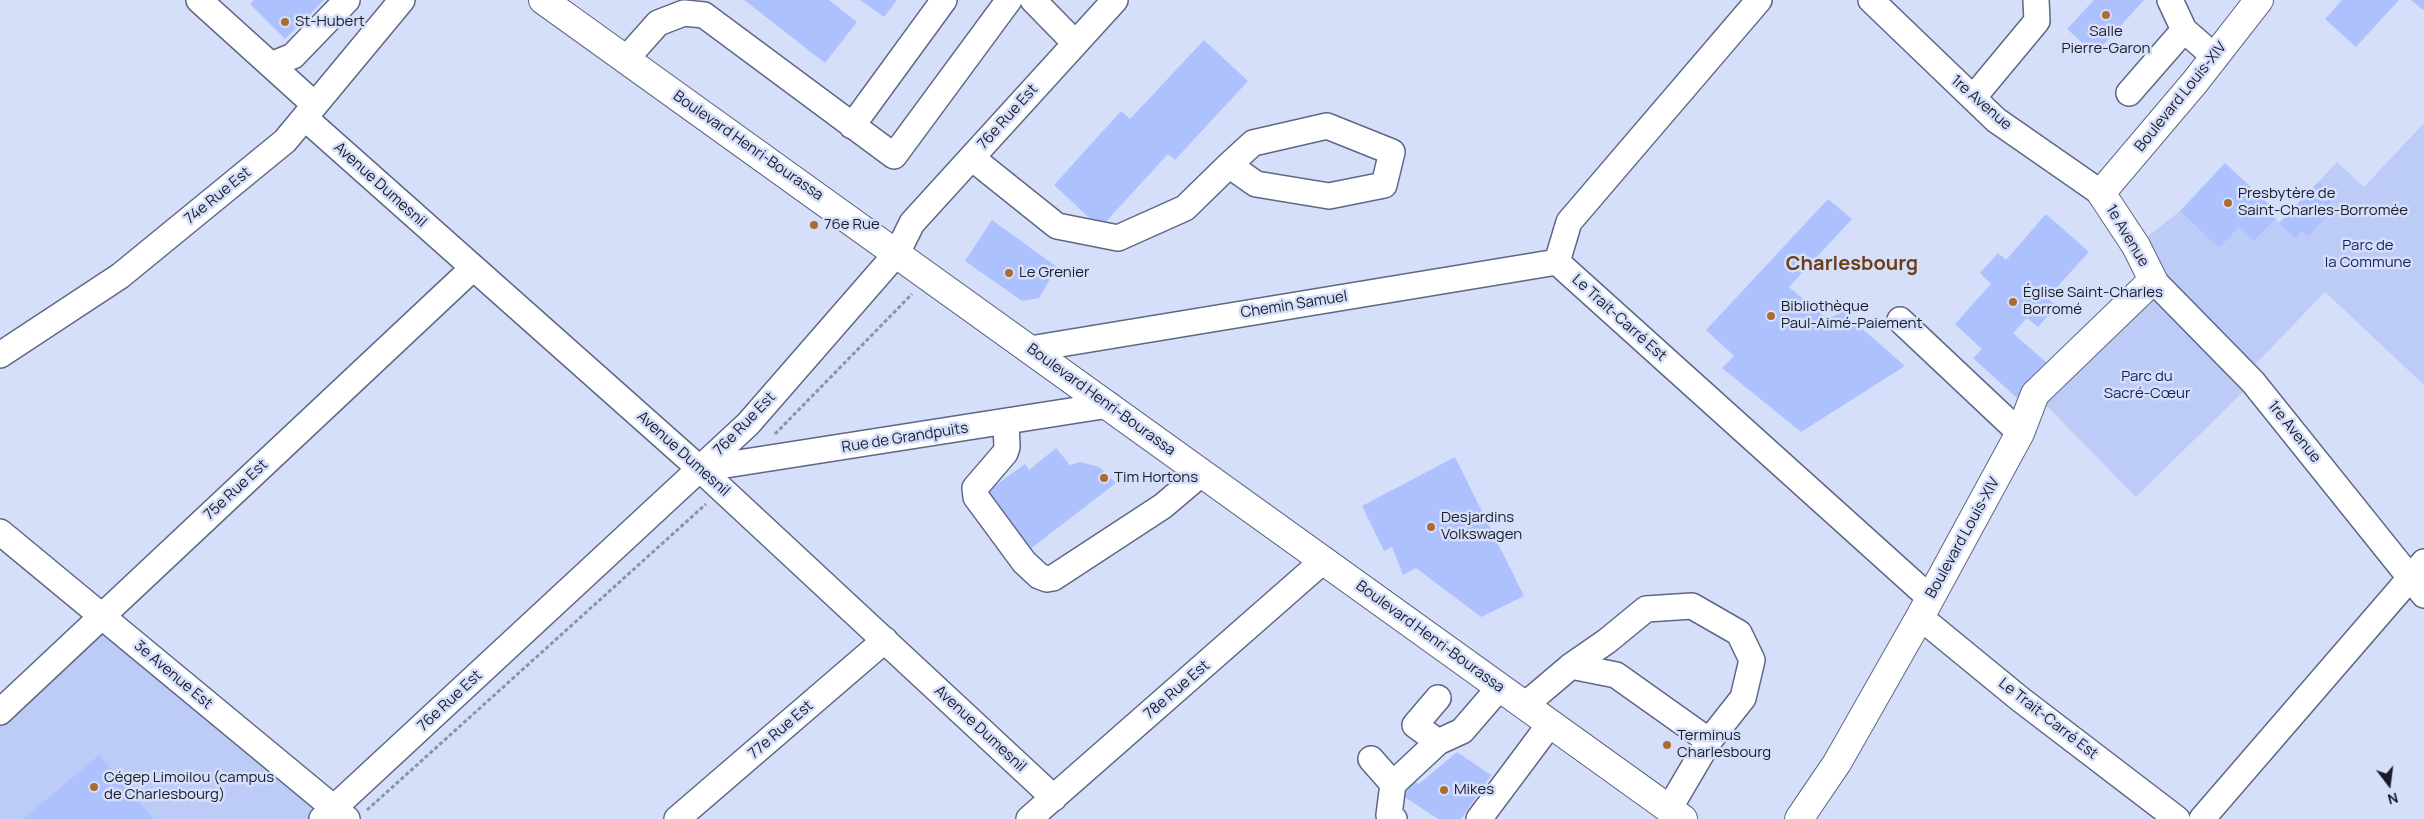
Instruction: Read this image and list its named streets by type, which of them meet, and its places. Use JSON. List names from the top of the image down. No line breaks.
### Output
{"streets":{"main road":["Boulevard Louis-XIV","Boulevard Henri-Bourassa","1e Avenue"],"street":["1re Avenue","76e Rue Est","Avenue Dumesnil","74e Rue Est","Chemin Samuel","Le Trait-Carré Est","Rue de Grandpuits","75e Rue Est","3e Avenue Est","78e Rue Est","77e Rue Est"]},"crossings":[["Boulevard Louis-XIV","1re Avenue"],["Boulevard Louis-XIV","1e Avenue"],["Boulevard Louis-XIV","Le Trait-Carré Est"],["1re Avenue","1e Avenue"],["76e Rue Est","Boulevard Henri-Bourassa"],["76e Rue Est","Avenue Dumesnil"],["76e Rue Est","Rue de Grandpuits"],["76e Rue Est","3e Avenue Est"],["Boulevard Henri-Bourassa","Chemin Samuel"],["Boulevard Henri-Bourassa","Rue de Grandpuits"],["Boulevard Henri-Bourassa","78e Rue Est"],["Avenue Dumesnil","74e Rue Est"],["Avenue Dumesnil","Rue de Grandpuits"],["Avenue Dumesnil","75e Rue Est"],["Avenue Dumesnil","78e Rue Est"],["Avenue Dumesnil","77e Rue Est"],["Chemin Samuel","Le Trait-Carré Est"],["75e Rue Est","3e Avenue Est"]],"districts":["Charlesbourg"],"parks":["Parc de la Commune","Parc du Sacré-Cœur"],"places":["Salle Pierre-Garon","St-Hubert","Presbytère de Saint-Charles-Borromée","76e Rue","Le Grenier","Église Saint-Charles Borromé","Bibliothèque Paul-Aimé-Paiement","Tim Hortons","Desjardins Volkswagen","Terminus Charlesbourg","Cégep Limoilou (campus de Charlesbourg)","Mikes"],"north":"bottom"}
